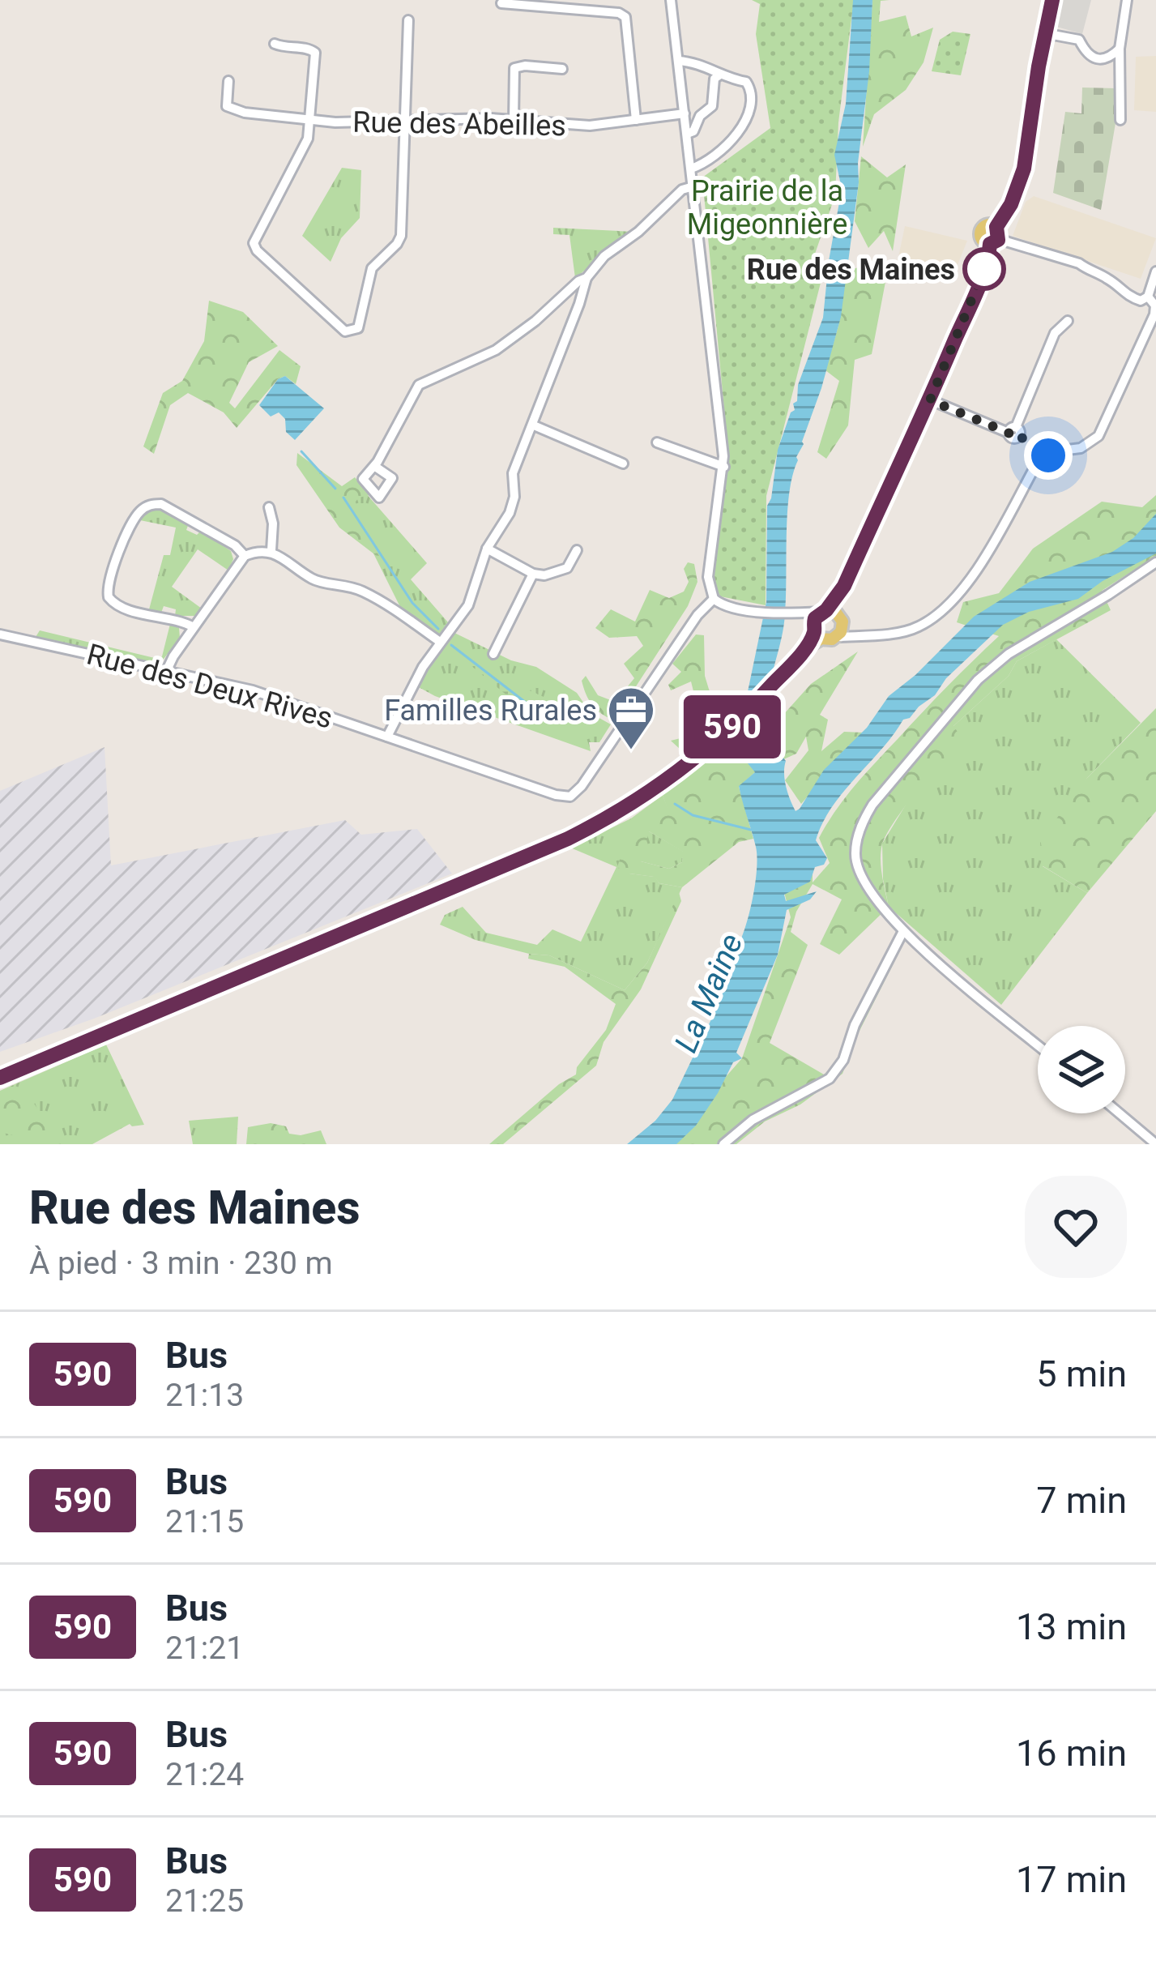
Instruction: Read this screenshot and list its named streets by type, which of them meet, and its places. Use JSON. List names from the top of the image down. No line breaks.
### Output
{"streets":{"street":["Rue des Abeilles","Rue des Deux Rives"]},"water":["La Maine"],"parks":["Prairie de la Migeonnière"],"places":{"other":["Rue des Maines"],"office":["Familles Rurales"]},"lines":["bus line 590"],"page":{"on_map":"590","heading":["Rue des Maines","À pied · 3 min · 230 m"],"list":[{"mark":"590","name":"Bus","note":"21:13","value":"5 min"},{"mark":"590","name":"Bus","note":"21:15","value":"7 min"},{"mark":"590","name":"Bus","note":"21:21","value":"13 min"},{"mark":"590","name":"Bus","note":"21:24","value":"16 min"},{"mark":"590","name":"Bus","note":"21:25","value":"17 min"}]}}
